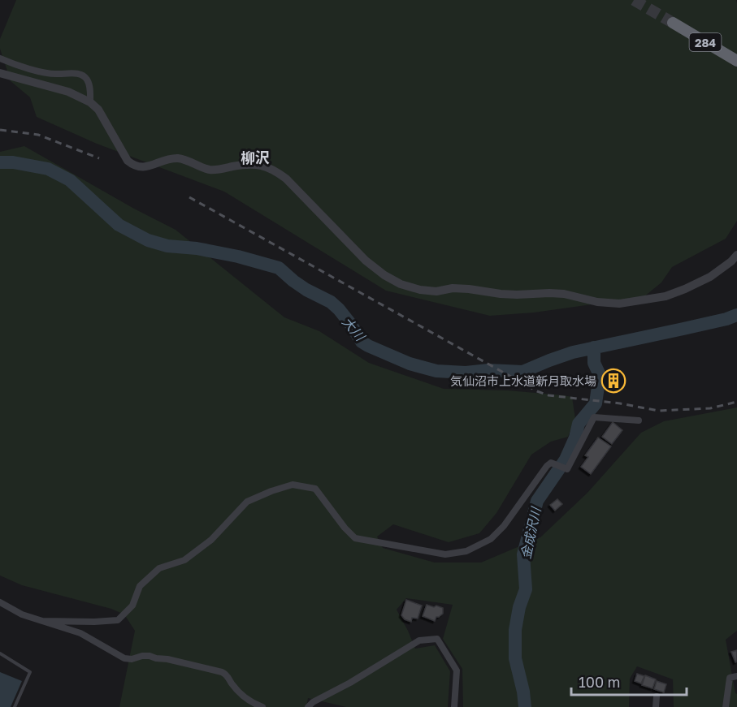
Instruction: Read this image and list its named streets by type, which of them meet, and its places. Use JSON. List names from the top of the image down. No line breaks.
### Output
{"streets":{"highway":["284"]},"districts":["柳沢"],"water":["大川","金成沢川"],"places":{"building":["気仙沼市上水道新月取水場"]},"scale_bar":"100 m"}
